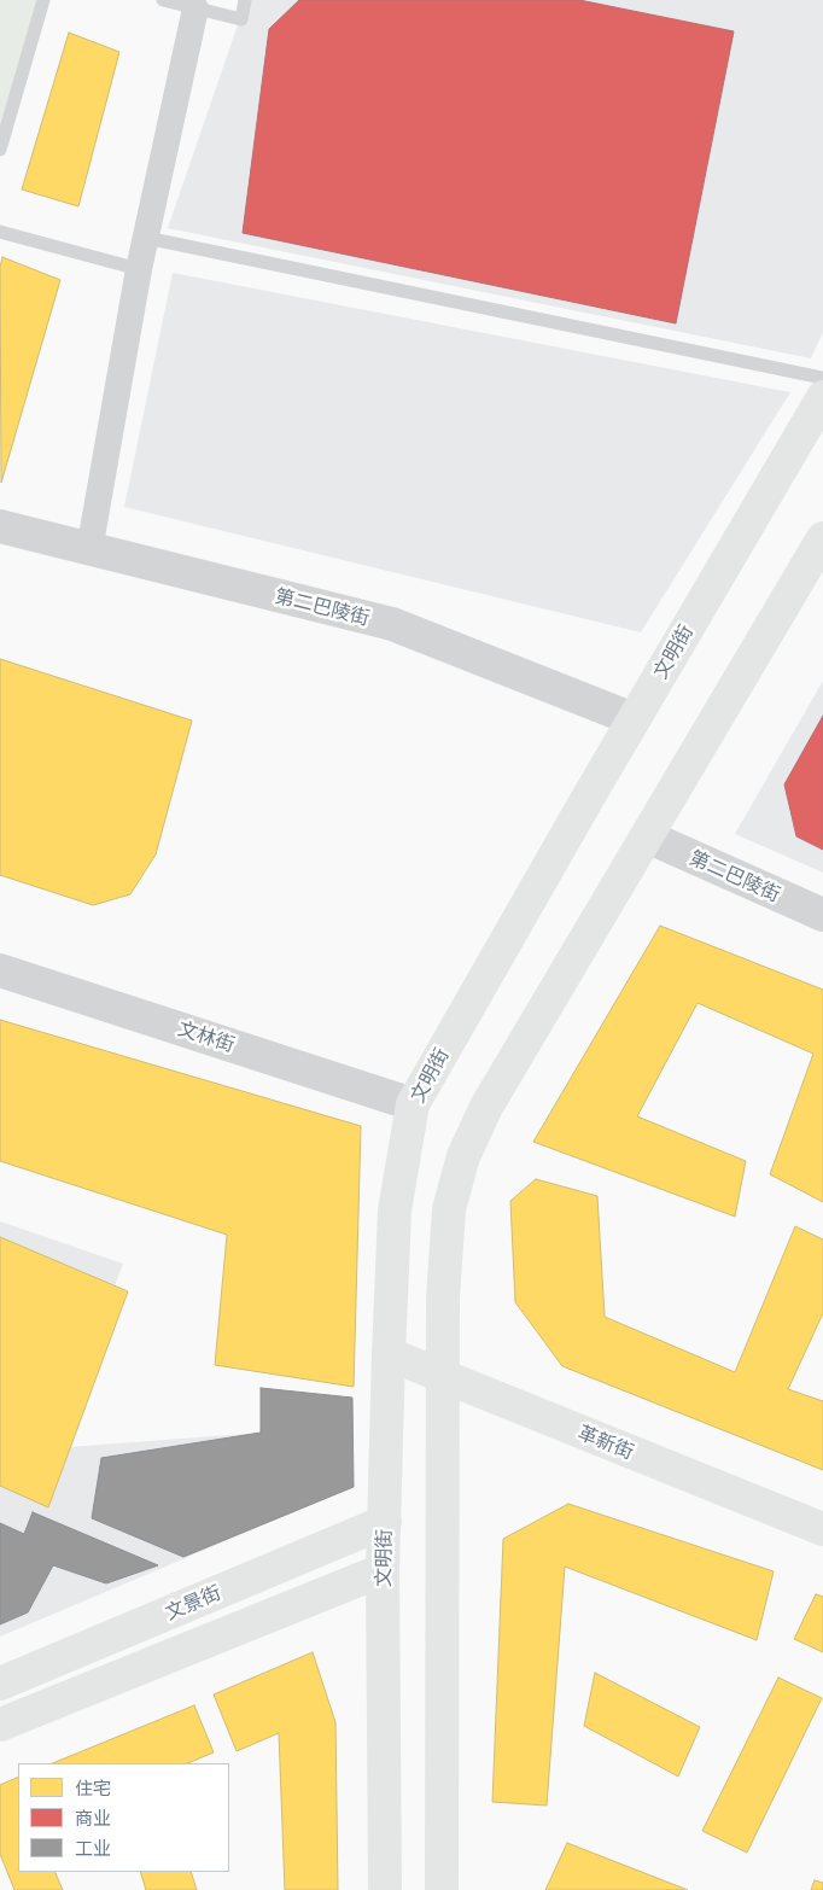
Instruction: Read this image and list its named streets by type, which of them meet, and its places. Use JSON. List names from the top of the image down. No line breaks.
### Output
{"streets":{"main road":["文明街","革新街","文景街"],"street":["第二巴陵街","文林街"]},"crossings":[["第二巴陵街","文明街"],["文明街","文林街"],["文明街","革新街"],["文明街","文景街"]],"legend":["住宅","商业","工业"]}
